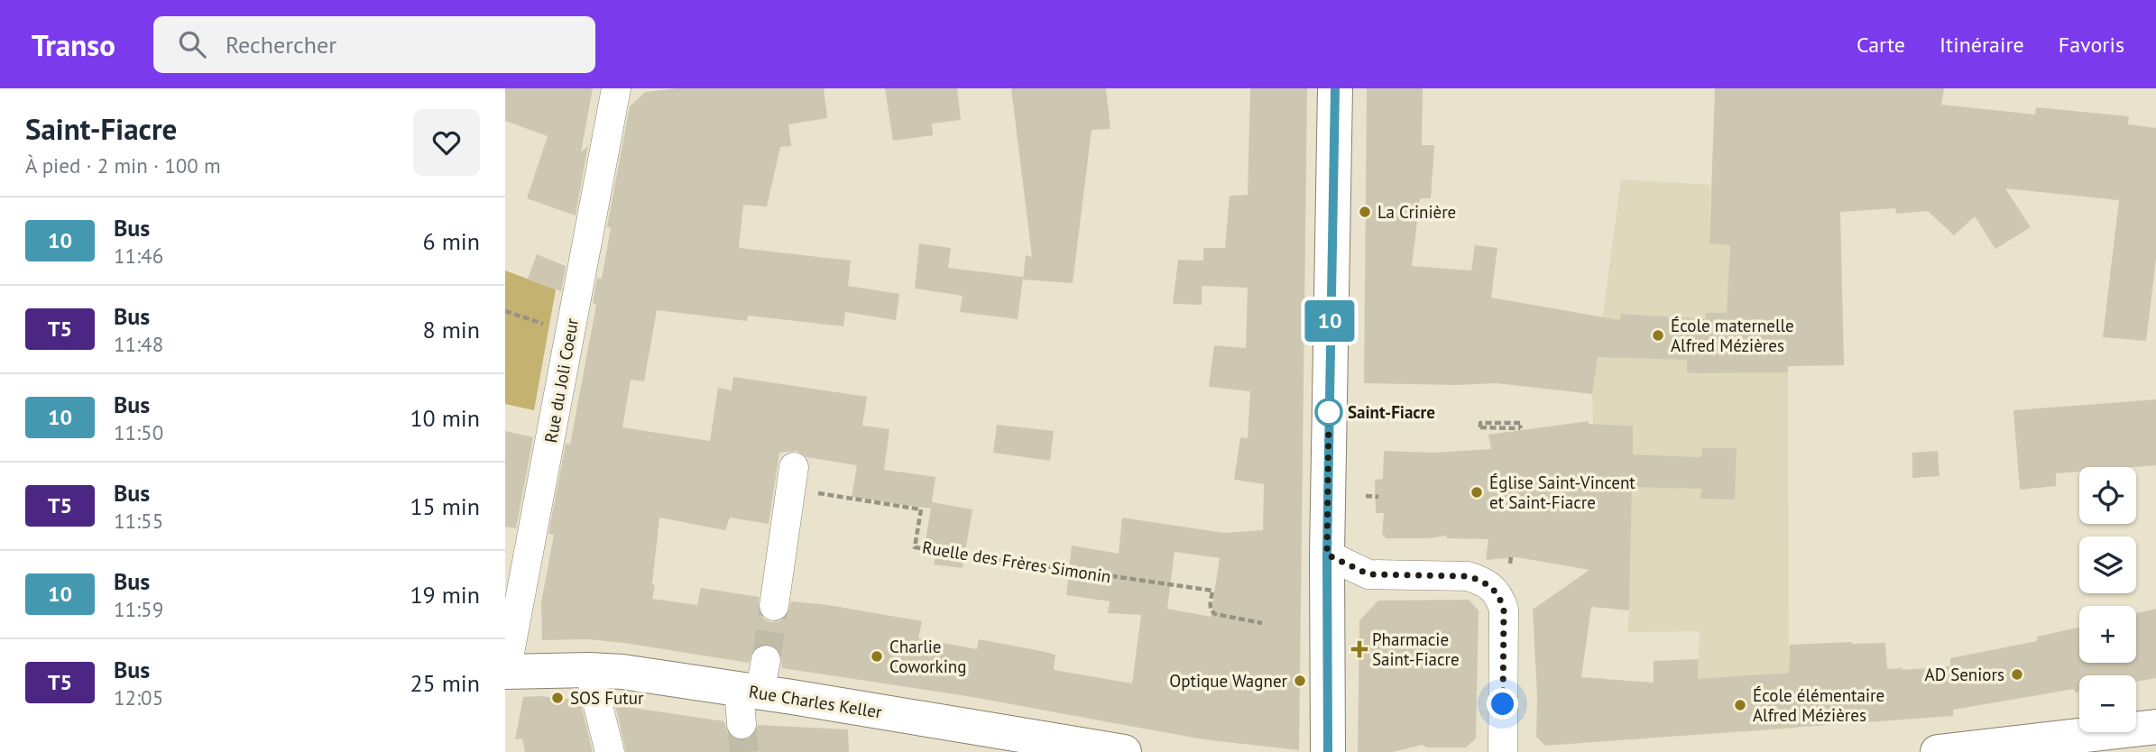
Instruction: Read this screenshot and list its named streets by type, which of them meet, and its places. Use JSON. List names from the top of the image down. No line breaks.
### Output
{"streets":{"main road":["Rue Charles Keller"],"street":["Rue du Joli Coeur"],"path":["Ruelle des Frères Simonin"]},"crossings":[["Rue du Joli Coeur","Rue Charles Keller"]],"places":{"other":["La Crinière","École maternelle Alfred Mézières","Saint-Fiacre","Église Saint-Vincent et Saint-Fiacre","Charlie Coworking","AD Seniors","Optique Wagner","SOS Futur","École élémentaire Alfred Mézières"],"health":["Pharmacie Saint-Fiacre"]},"lines":["bus line 10"],"page":{"header":"Transo","search":"Rechercher","nav":["Carte","Itinéraire","Favoris"],"heading":["Saint-Fiacre","À pied · 2 min · 100 m"],"on_map":"10","list":[{"mark":"10","name":"Bus","note":"11:46","value":"6 min"},{"mark":"T5","name":"Bus","note":"11:48","value":"8 min"},{"mark":"10","name":"Bus","note":"11:50","value":"10 min"},{"mark":"T5","name":"Bus","note":"11:55","value":"15 min"},{"mark":"10","name":"Bus","note":"11:59","value":"19 min"},{"mark":"T5","name":"Bus","note":"12:05","value":"25 min"}],"map_buttons":["+","−"]}}
